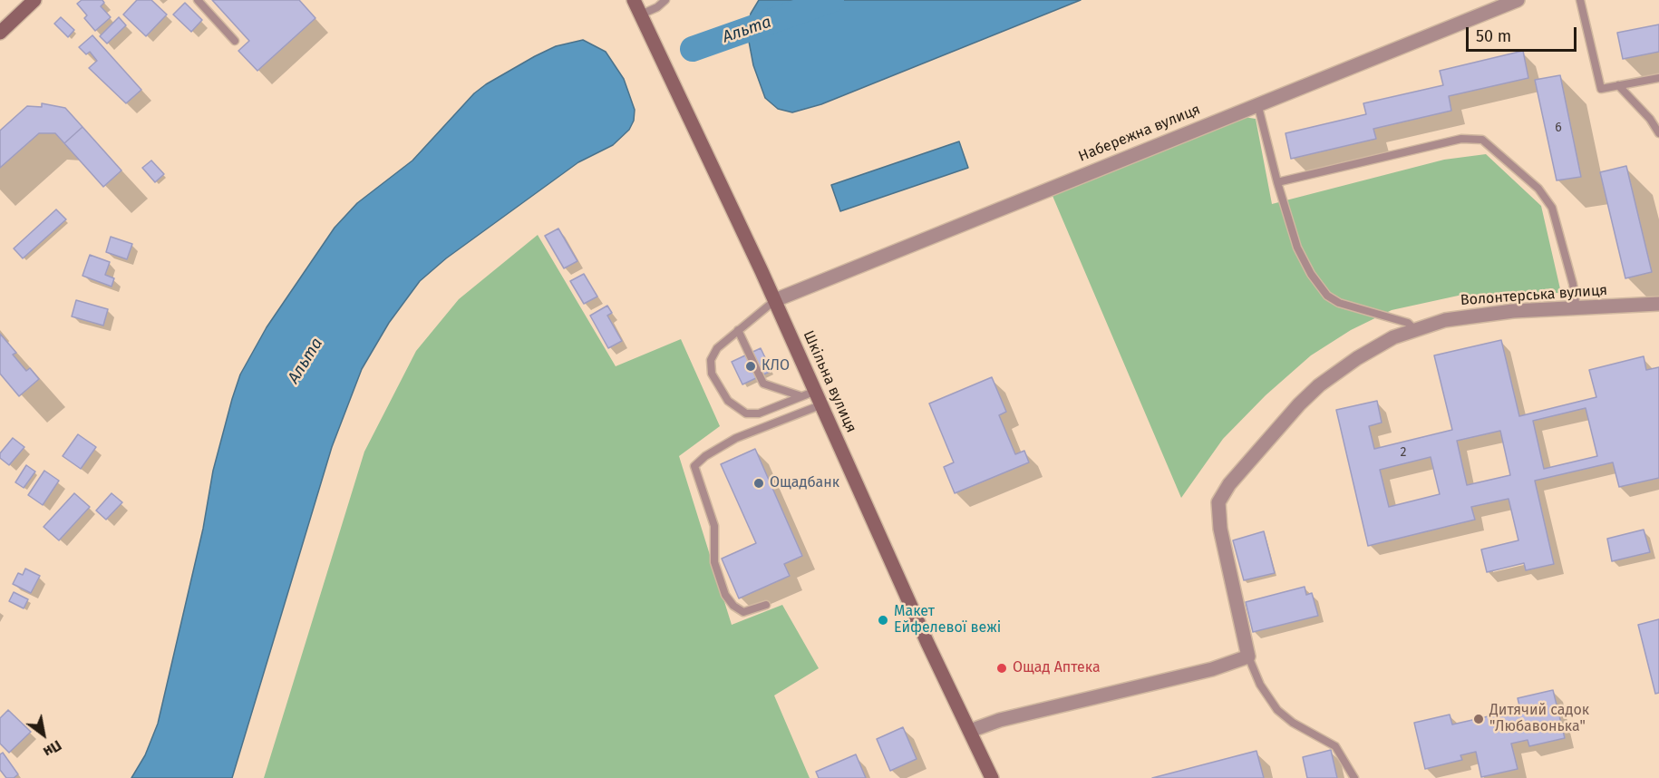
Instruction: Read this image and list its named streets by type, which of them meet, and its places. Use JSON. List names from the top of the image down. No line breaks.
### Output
{"streets":{"main road":["Шкільна вулиця"],"street":["Набережна вулиця","Волонтерська вулиця"]},"crossings":[["Набережна вулиця","Шкільна вулиця"]],"water":["Альта"],"places":["КЛО","Ощадбанк","Макет Ейфелевої вежі","Ощад Аптека","Дитячий садок \"Любавонька\""],"house_numbers":["6","2"],"scale_bar":"50 m","north":"bottom right"}
